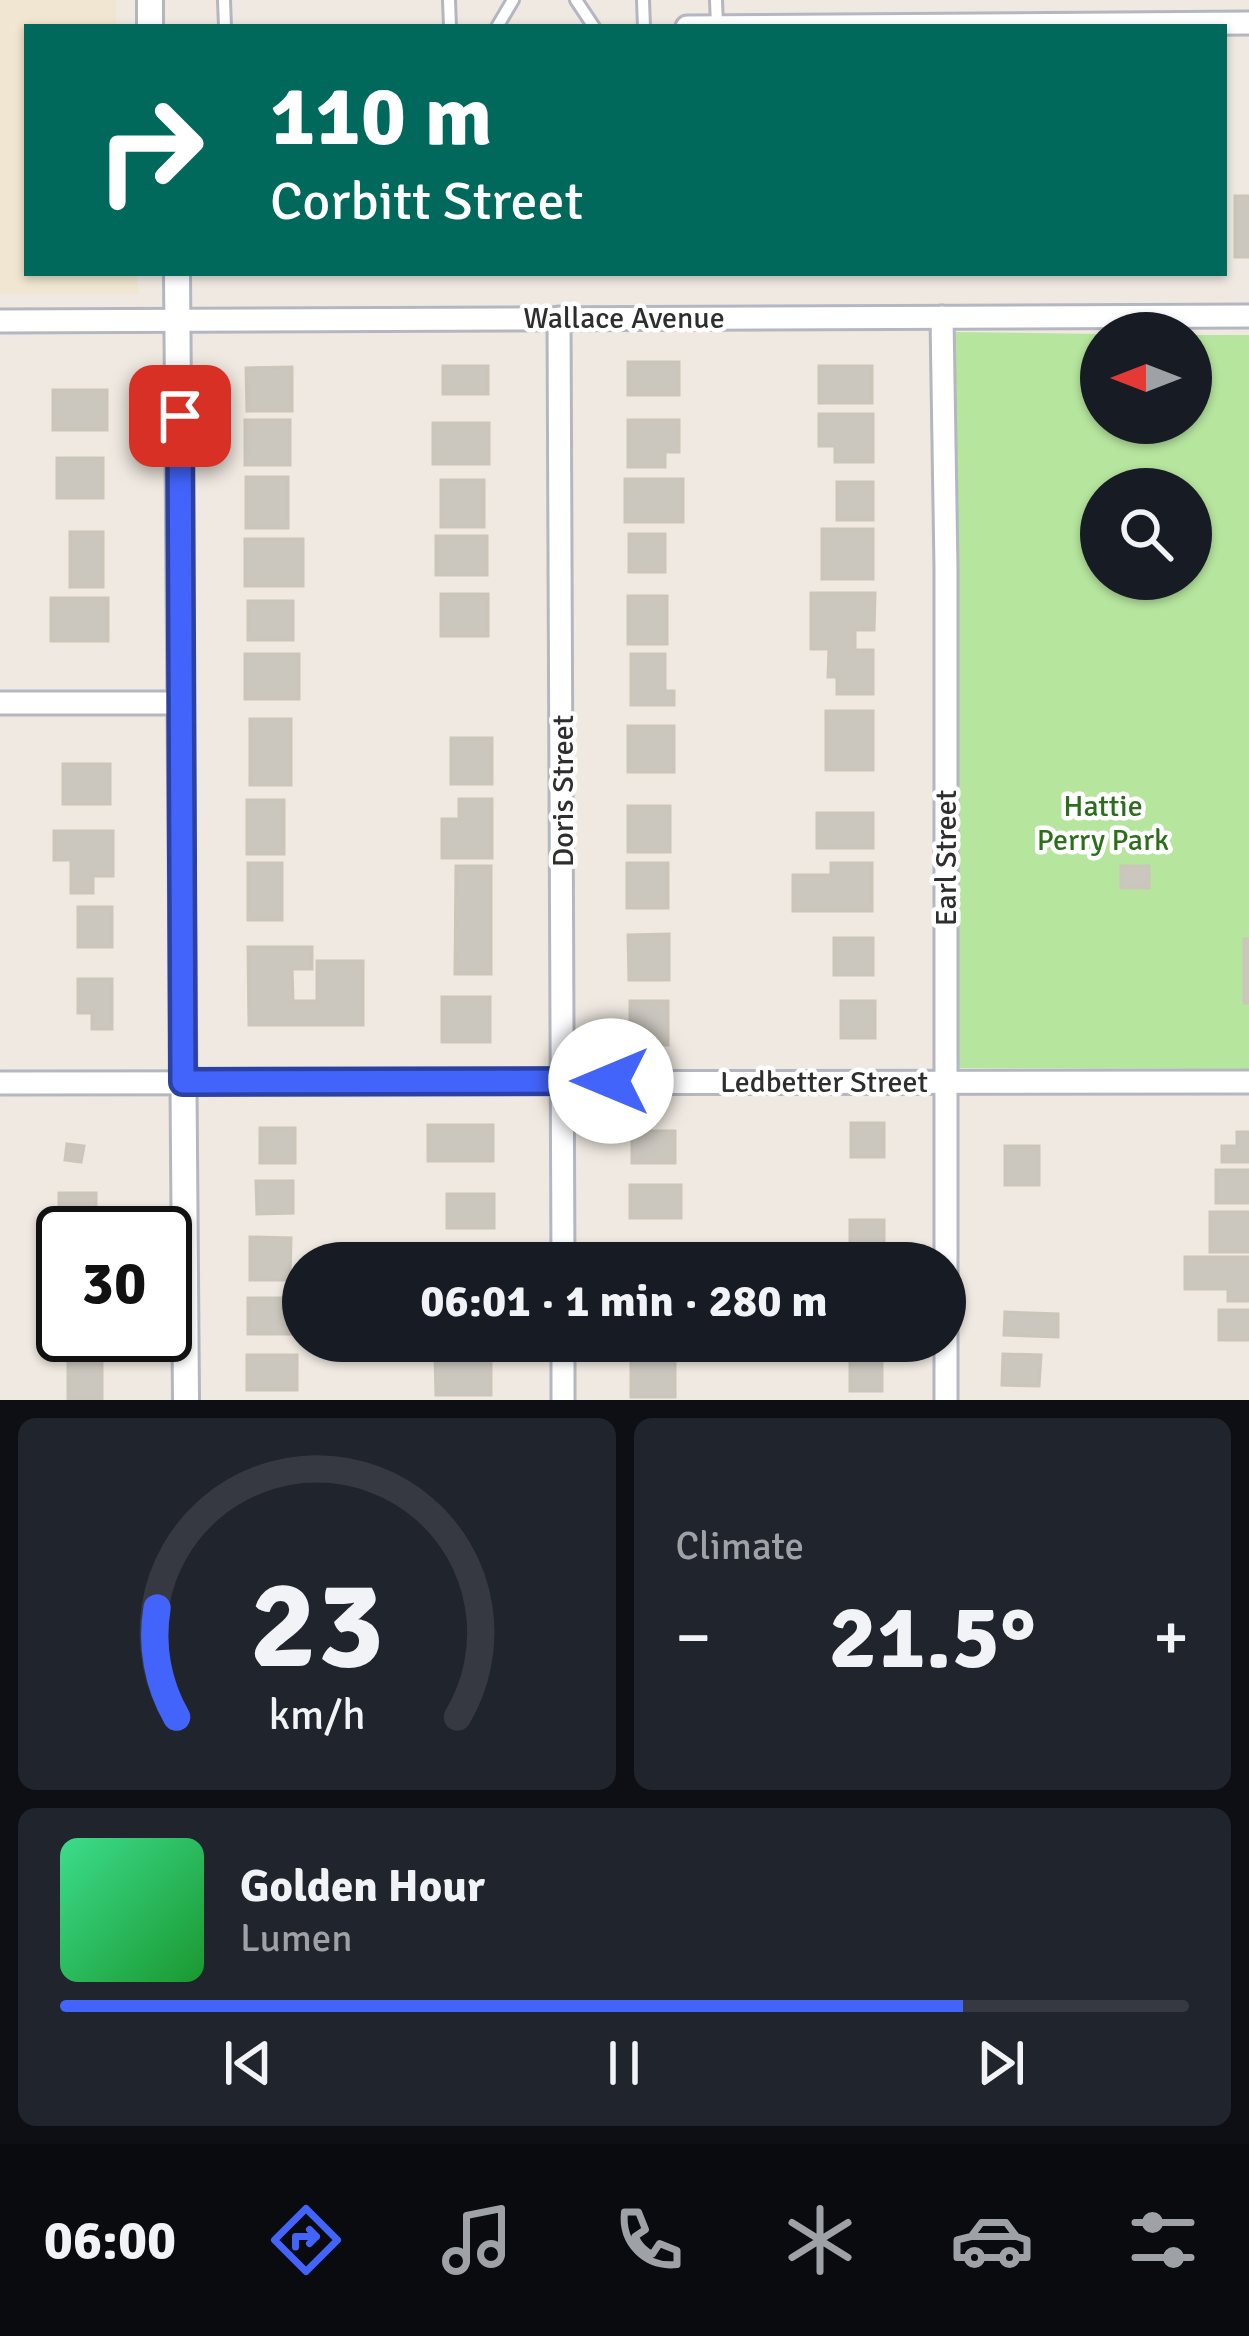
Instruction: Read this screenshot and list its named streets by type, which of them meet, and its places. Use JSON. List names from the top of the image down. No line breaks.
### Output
{"streets":{"street":["Wallace Avenue","Doris Street","Earl Street","Ledbetter Street"]},"crossings":[["Wallace Avenue","Doris Street"],["Wallace Avenue","Earl Street"],["Doris Street","Ledbetter Street"],["Earl Street","Ledbetter Street"]],"parks":["Hattie Perry Park"],"north":"left","page":{"turn":["110 m","Corbitt Street"],"limit":"30","trip":"06:01 · 1 min · 280 m","tile":"Climate","heat":["−","21.5°","+"],"song":["Golden Hour","Lumen"],"tabs":"06:00","gauge":["23","km/h"]}}
